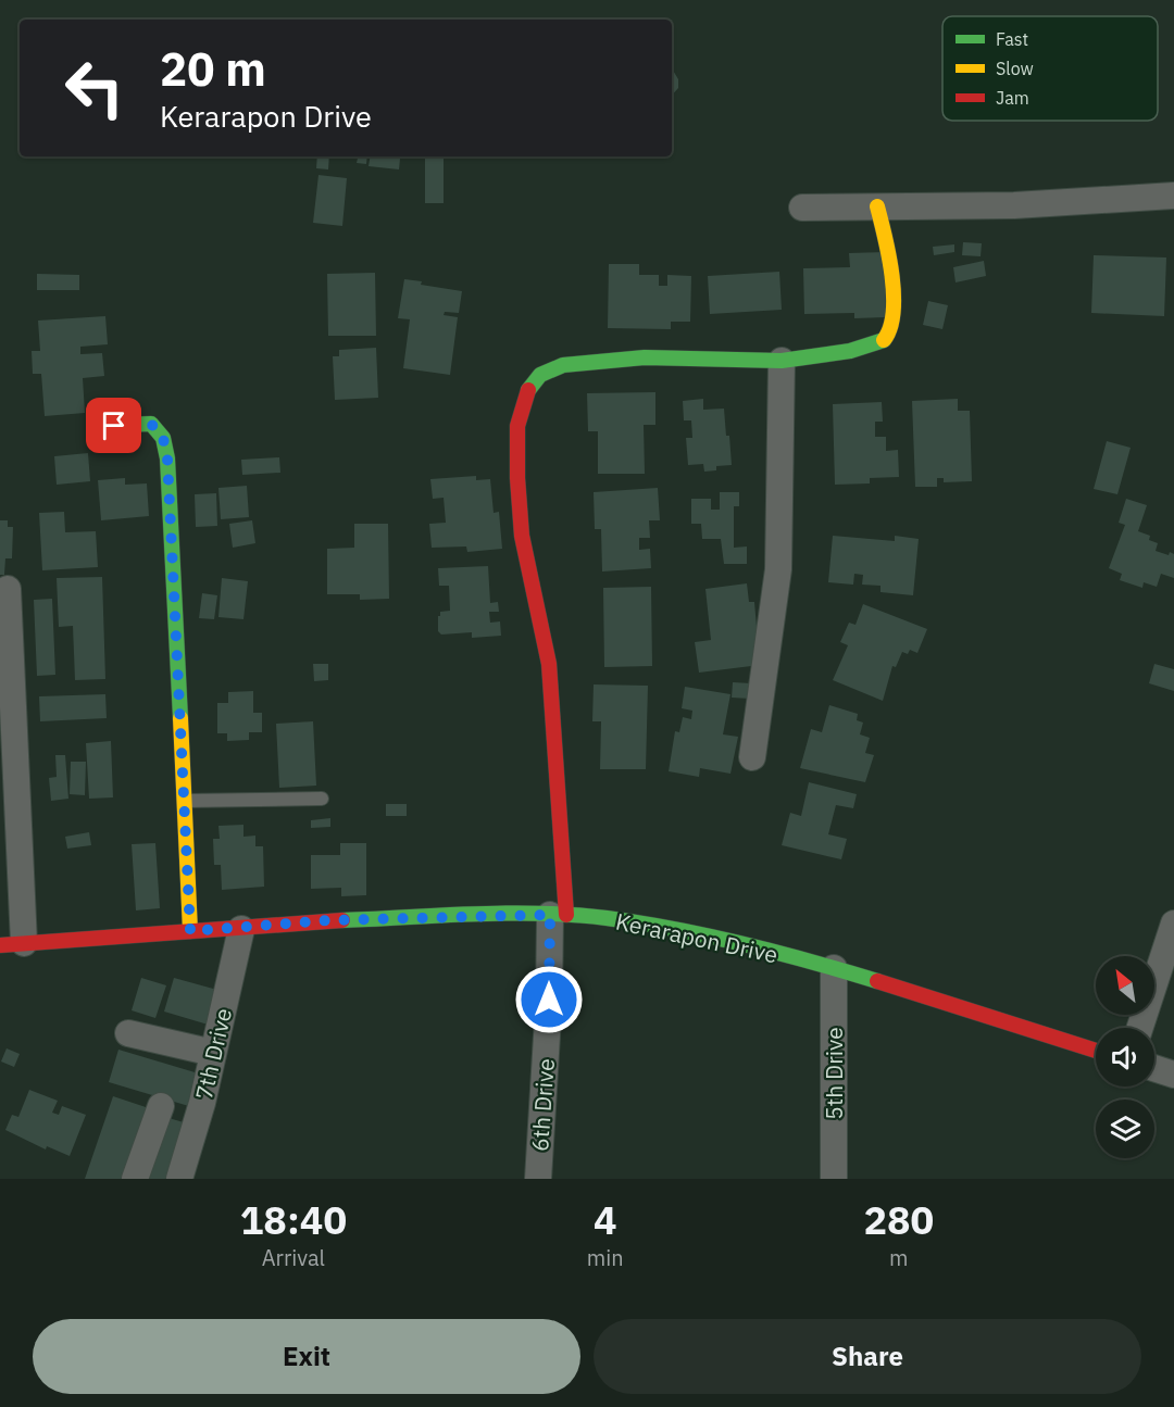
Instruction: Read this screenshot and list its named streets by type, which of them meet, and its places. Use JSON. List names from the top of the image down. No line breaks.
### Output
{"streets":{"street":["Kerarapon Drive","7th Drive","5th Drive","6th Drive"]},"crossings":[["Kerarapon Drive","7th Drive"],["Kerarapon Drive","5th Drive"],["Kerarapon Drive","6th Drive"]],"legend":["Fast","Slow","Jam"],"north":"top left","page":{"turn":["20 m","Kerarapon Drive"],"eta":["18:40","Arrival","4","min","280","m"],"buttons":["Exit","Share"]}}
